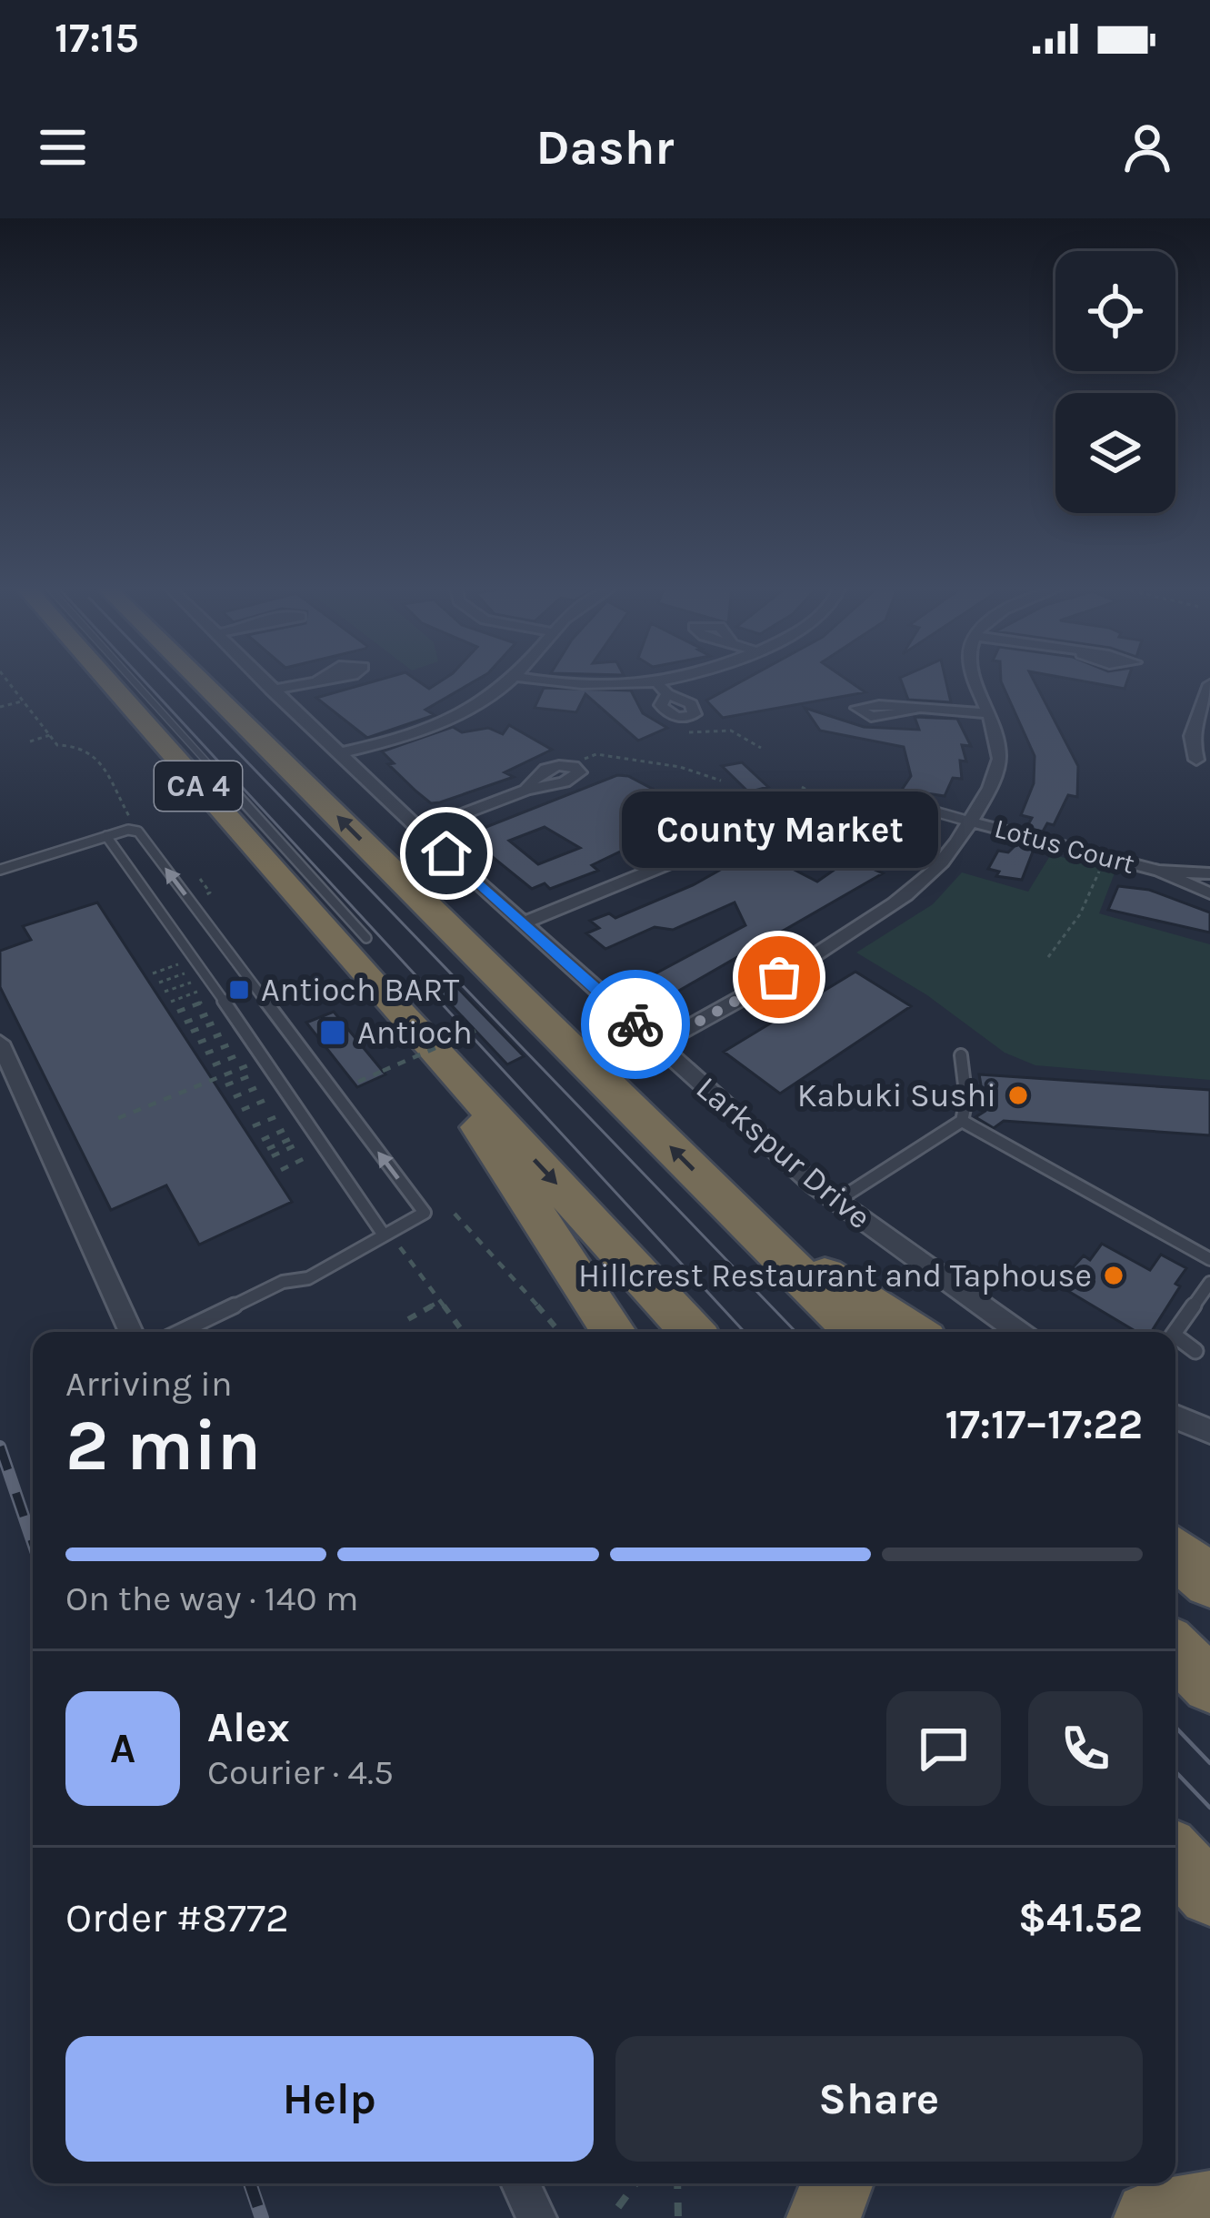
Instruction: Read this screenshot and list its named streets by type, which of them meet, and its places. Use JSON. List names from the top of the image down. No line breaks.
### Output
{"streets":{"highway":["CA 4"],"street":["Lotus Court","Larkspur Drive"]},"places":{"other":["County Market","Kabuki Sushi","Hillcrest Restaurant and Taphouse"],"transit":["Antioch BART","Antioch"]},"page":{"status":"17:15","header":"Dashr","bubble":"County Market","heading":["2 min","Arriving in","17:17–17:22"],"panel":["Alex","Courier · 4.5","Order #8772","$41.52"],"bar":"On the way · 140 m","round":"A","buttons":["Help","Share"]}}
